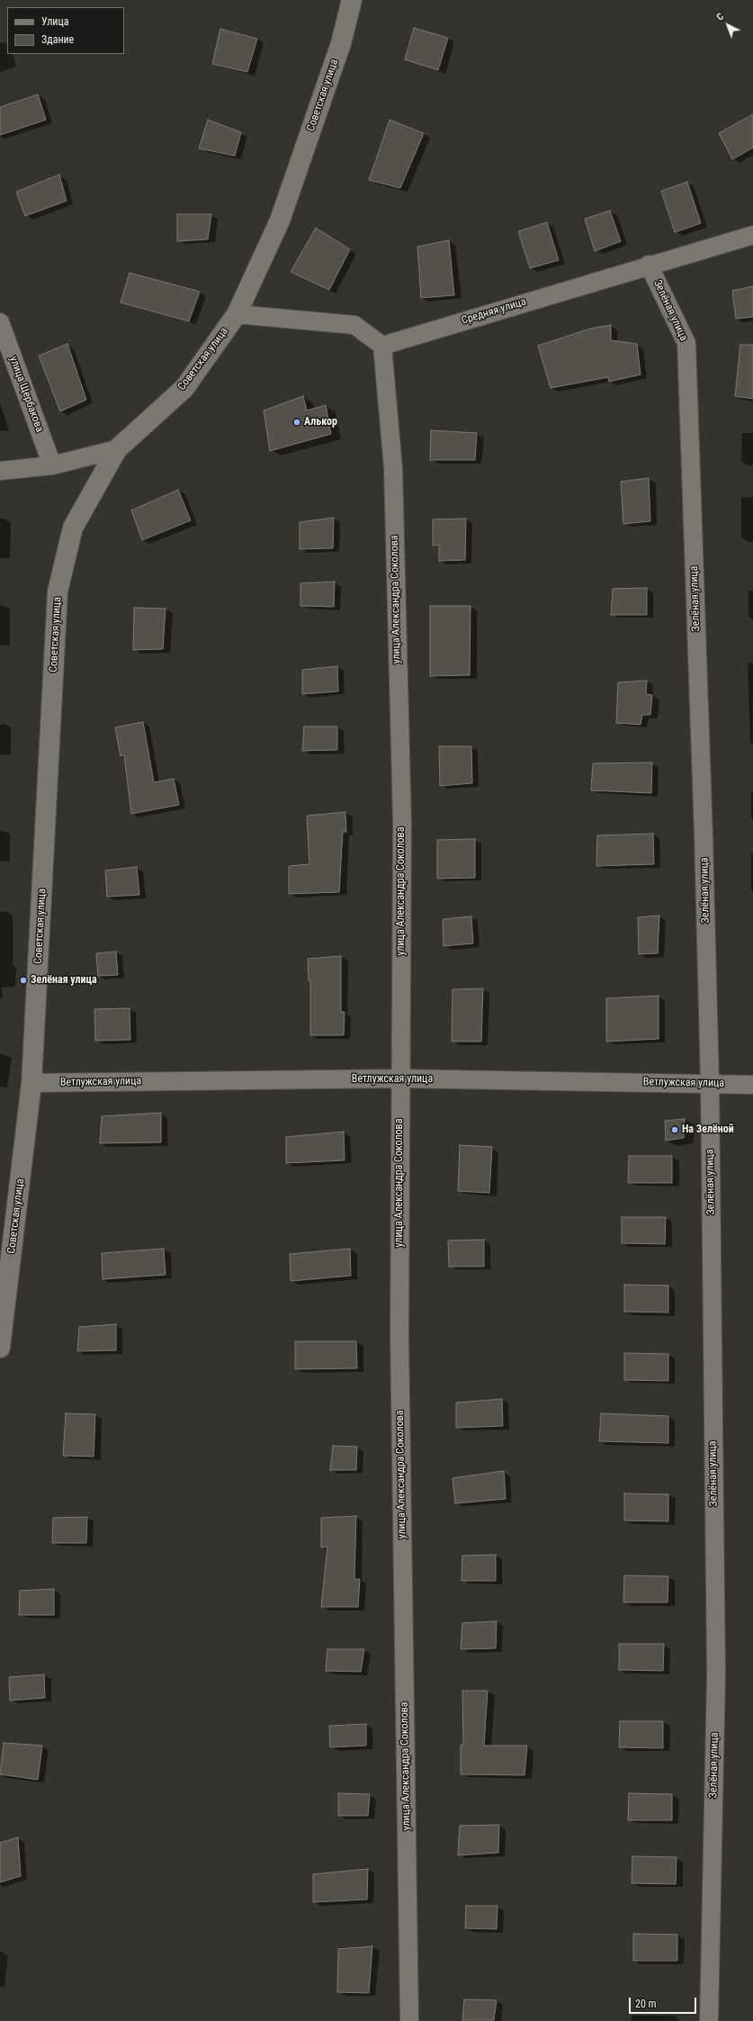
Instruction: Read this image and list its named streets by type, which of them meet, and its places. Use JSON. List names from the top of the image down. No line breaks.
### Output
{"streets":{"street":["Советская улица","Зелёная улица","Средняя улица","улица Щербакова","улица Александра Соколова","Ветлужская улица"]},"crossings":[["Советская улица","Ветлужская улица"],["Зелёная улица","Средняя улица"],["Зелёная улица","Ветлужская улица"],["Средняя улица","улица Александра Соколова"],["улица Александра Соколова","Ветлужская улица"]],"places":["Алькор","Зелёная улица","На Зелёной"],"legend":["Улица","Здание"],"scale_bar":"20 m","north":"top left"}
